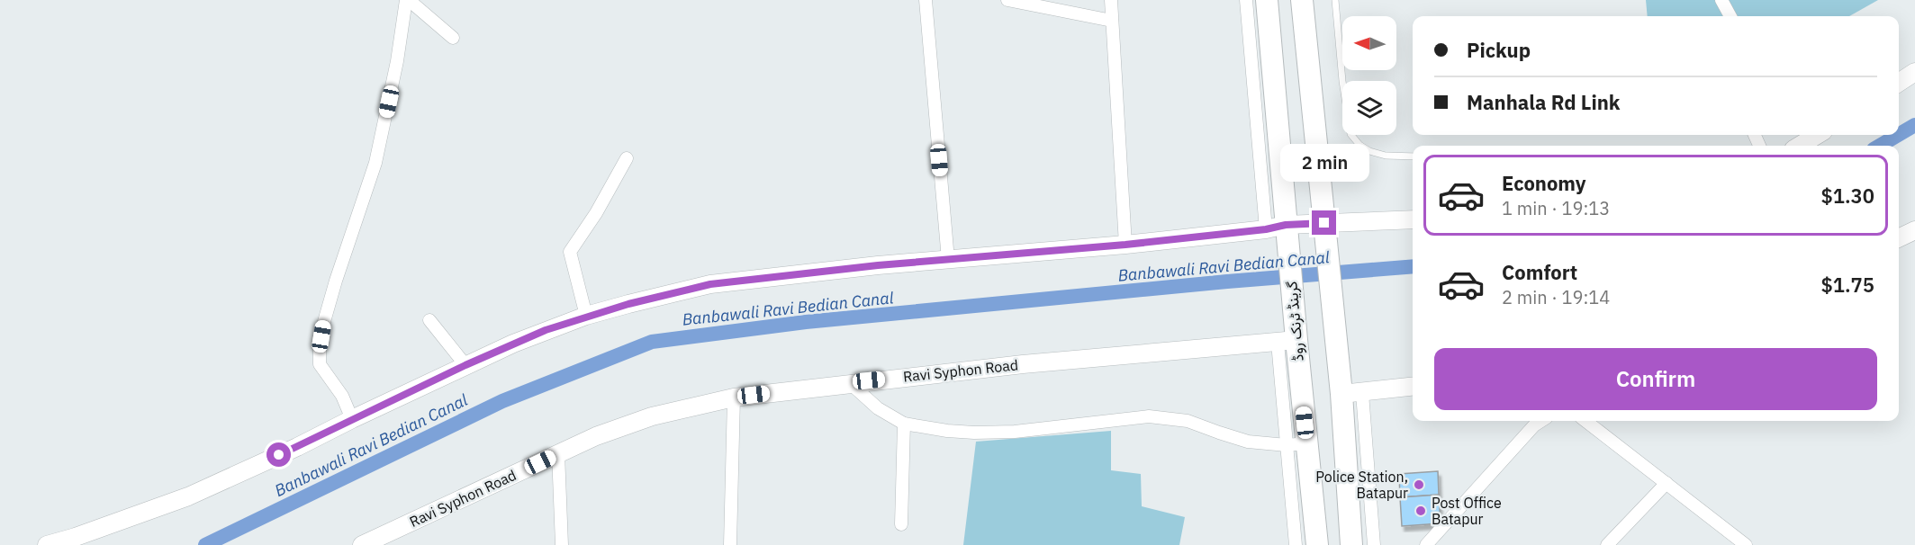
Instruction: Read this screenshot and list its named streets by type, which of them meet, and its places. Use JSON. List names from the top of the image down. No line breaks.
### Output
{"streets":{"highway":["گرینڈ ٹرنک روڈ"],"street":["Ravi Syphon Road"]},"crossings":[["گرینڈ ٹرنک روڈ","Ravi Syphon Road"]],"water":["Banbawali Ravi Bedian Canal"],"places":["Police Station, Batapur","Post Office Batapur"],"north":"left","page":{"banner":["Pickup","Manhala Rd Link"],"bubble":"2 min","list":[{"name":"Economy","note":"1 min · 19:13","value":"$1.30"},{"name":"Comfort","note":"2 min · 19:14","value":"$1.75"}],"buttons":"Confirm"}}
